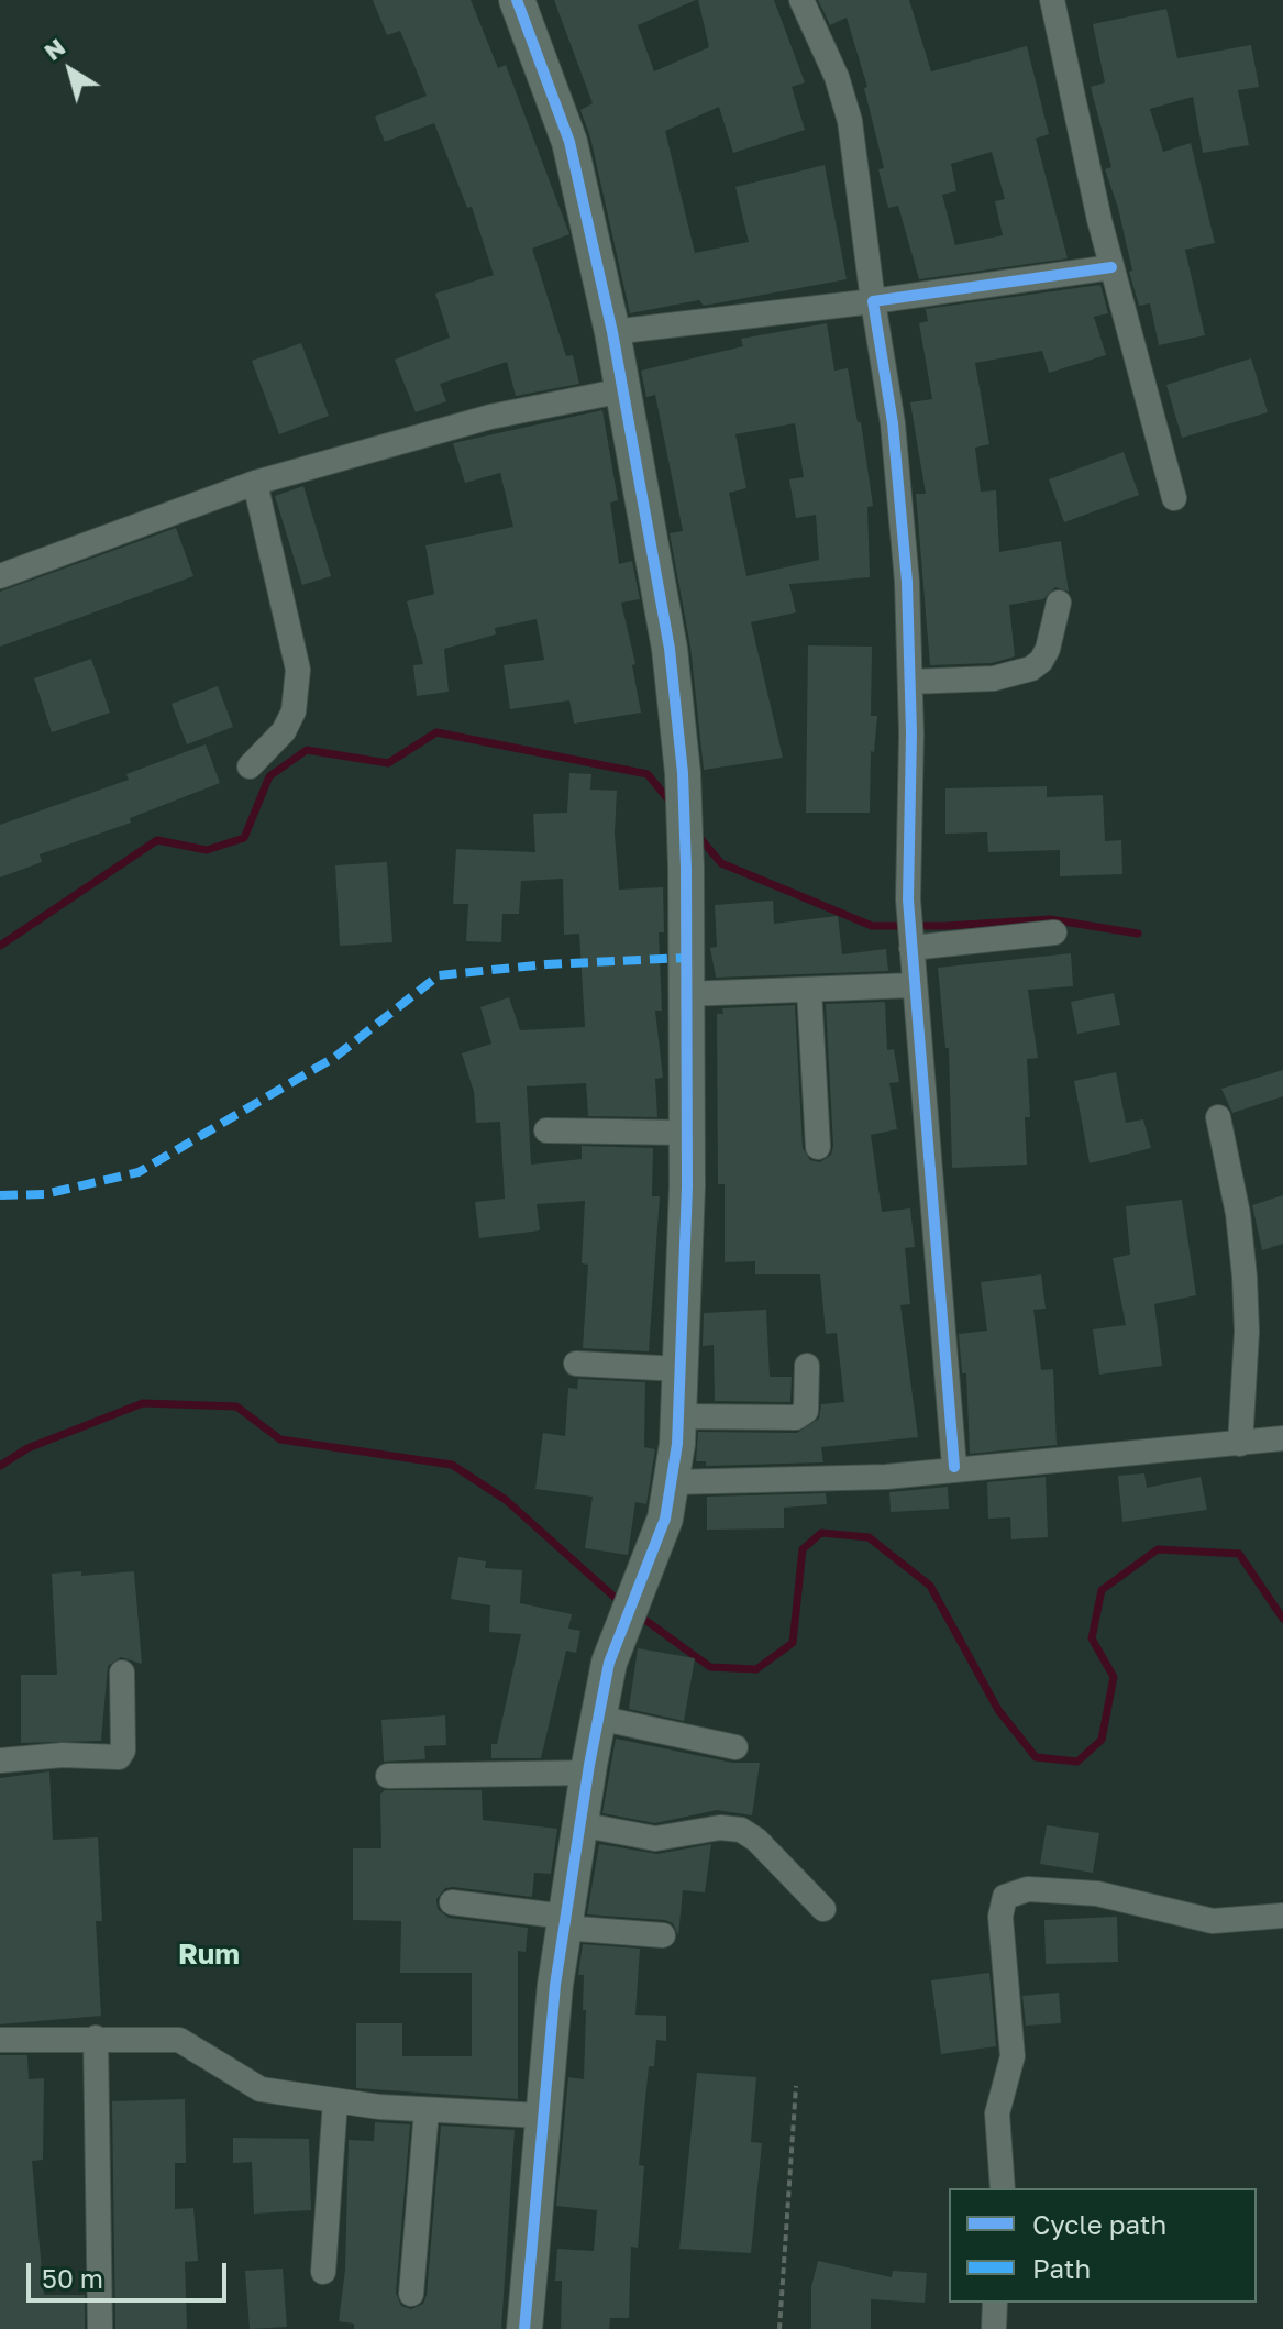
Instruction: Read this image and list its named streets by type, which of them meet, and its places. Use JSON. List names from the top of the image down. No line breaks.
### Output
{"districts":["Rum"],"legend":["Cycle path","Path"],"scale_bar":"50 m","north":"top left"}
